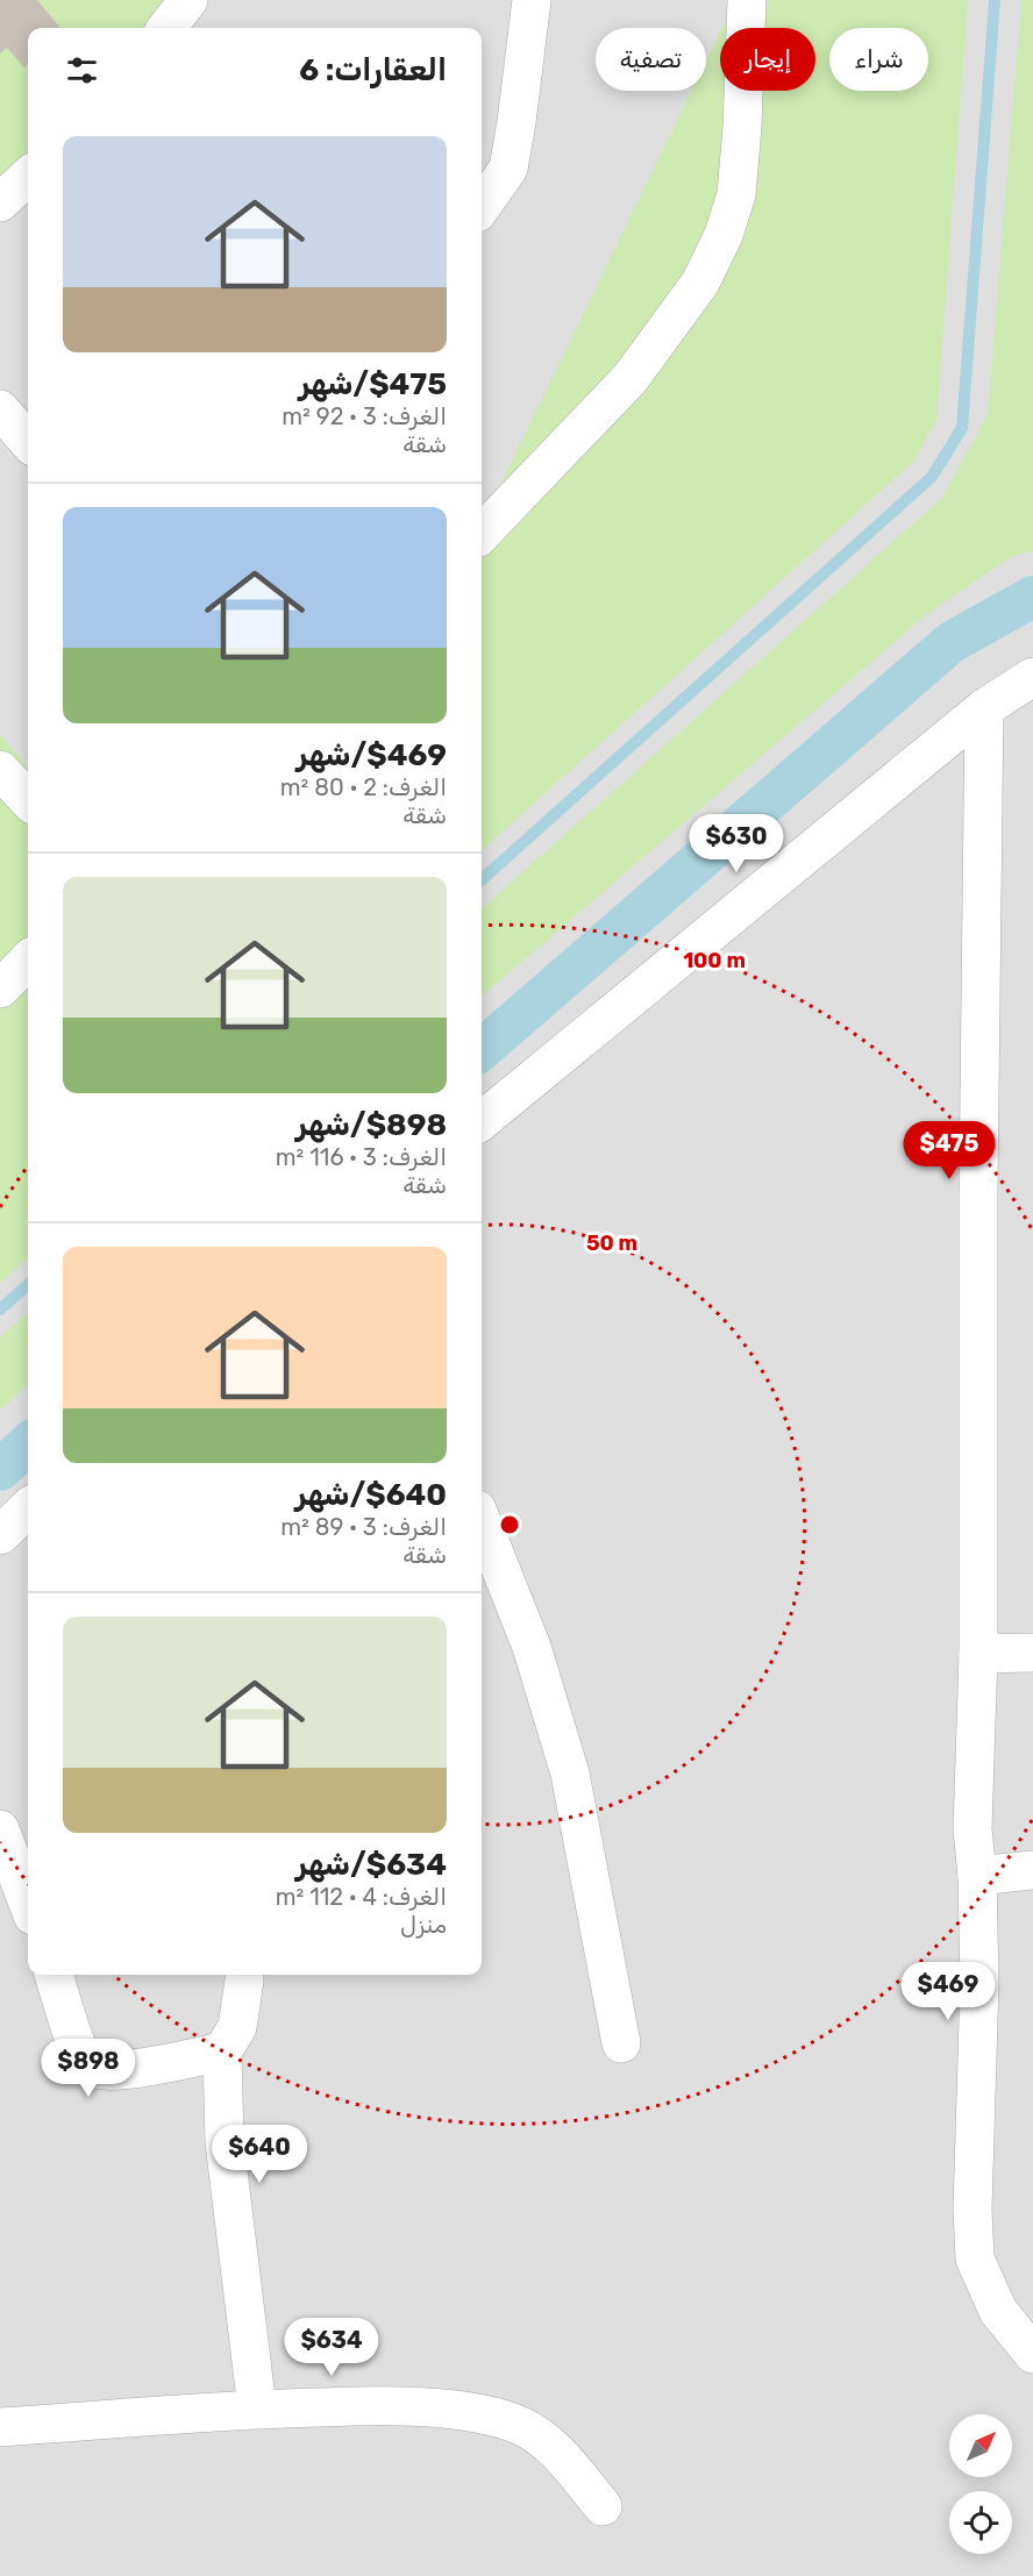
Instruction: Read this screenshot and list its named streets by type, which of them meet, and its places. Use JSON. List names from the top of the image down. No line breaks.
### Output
{"north":"top right","page":{"chip":["شراء","إيجار","تصفية"],"heading":"العقارات: 6","list":[{"name":"$475/شهر","note":"الغرف: 3 · 92 m² · شقة"},{"name":"$469/شهر","note":"الغرف: 2 · 80 m² · شقة"},{"name":"$898/شهر","note":"الغرف: 3 · 116 m² · شقة"},{"name":"$640/شهر","note":"الغرف: 3 · 89 m² · شقة"},{"name":"$634/شهر","note":"الغرف: 4 · 112 m² · منزل"}],"price":["$630","$475","$469","$898","$640","$634"]},"rings":["100 m","50 m"]}
